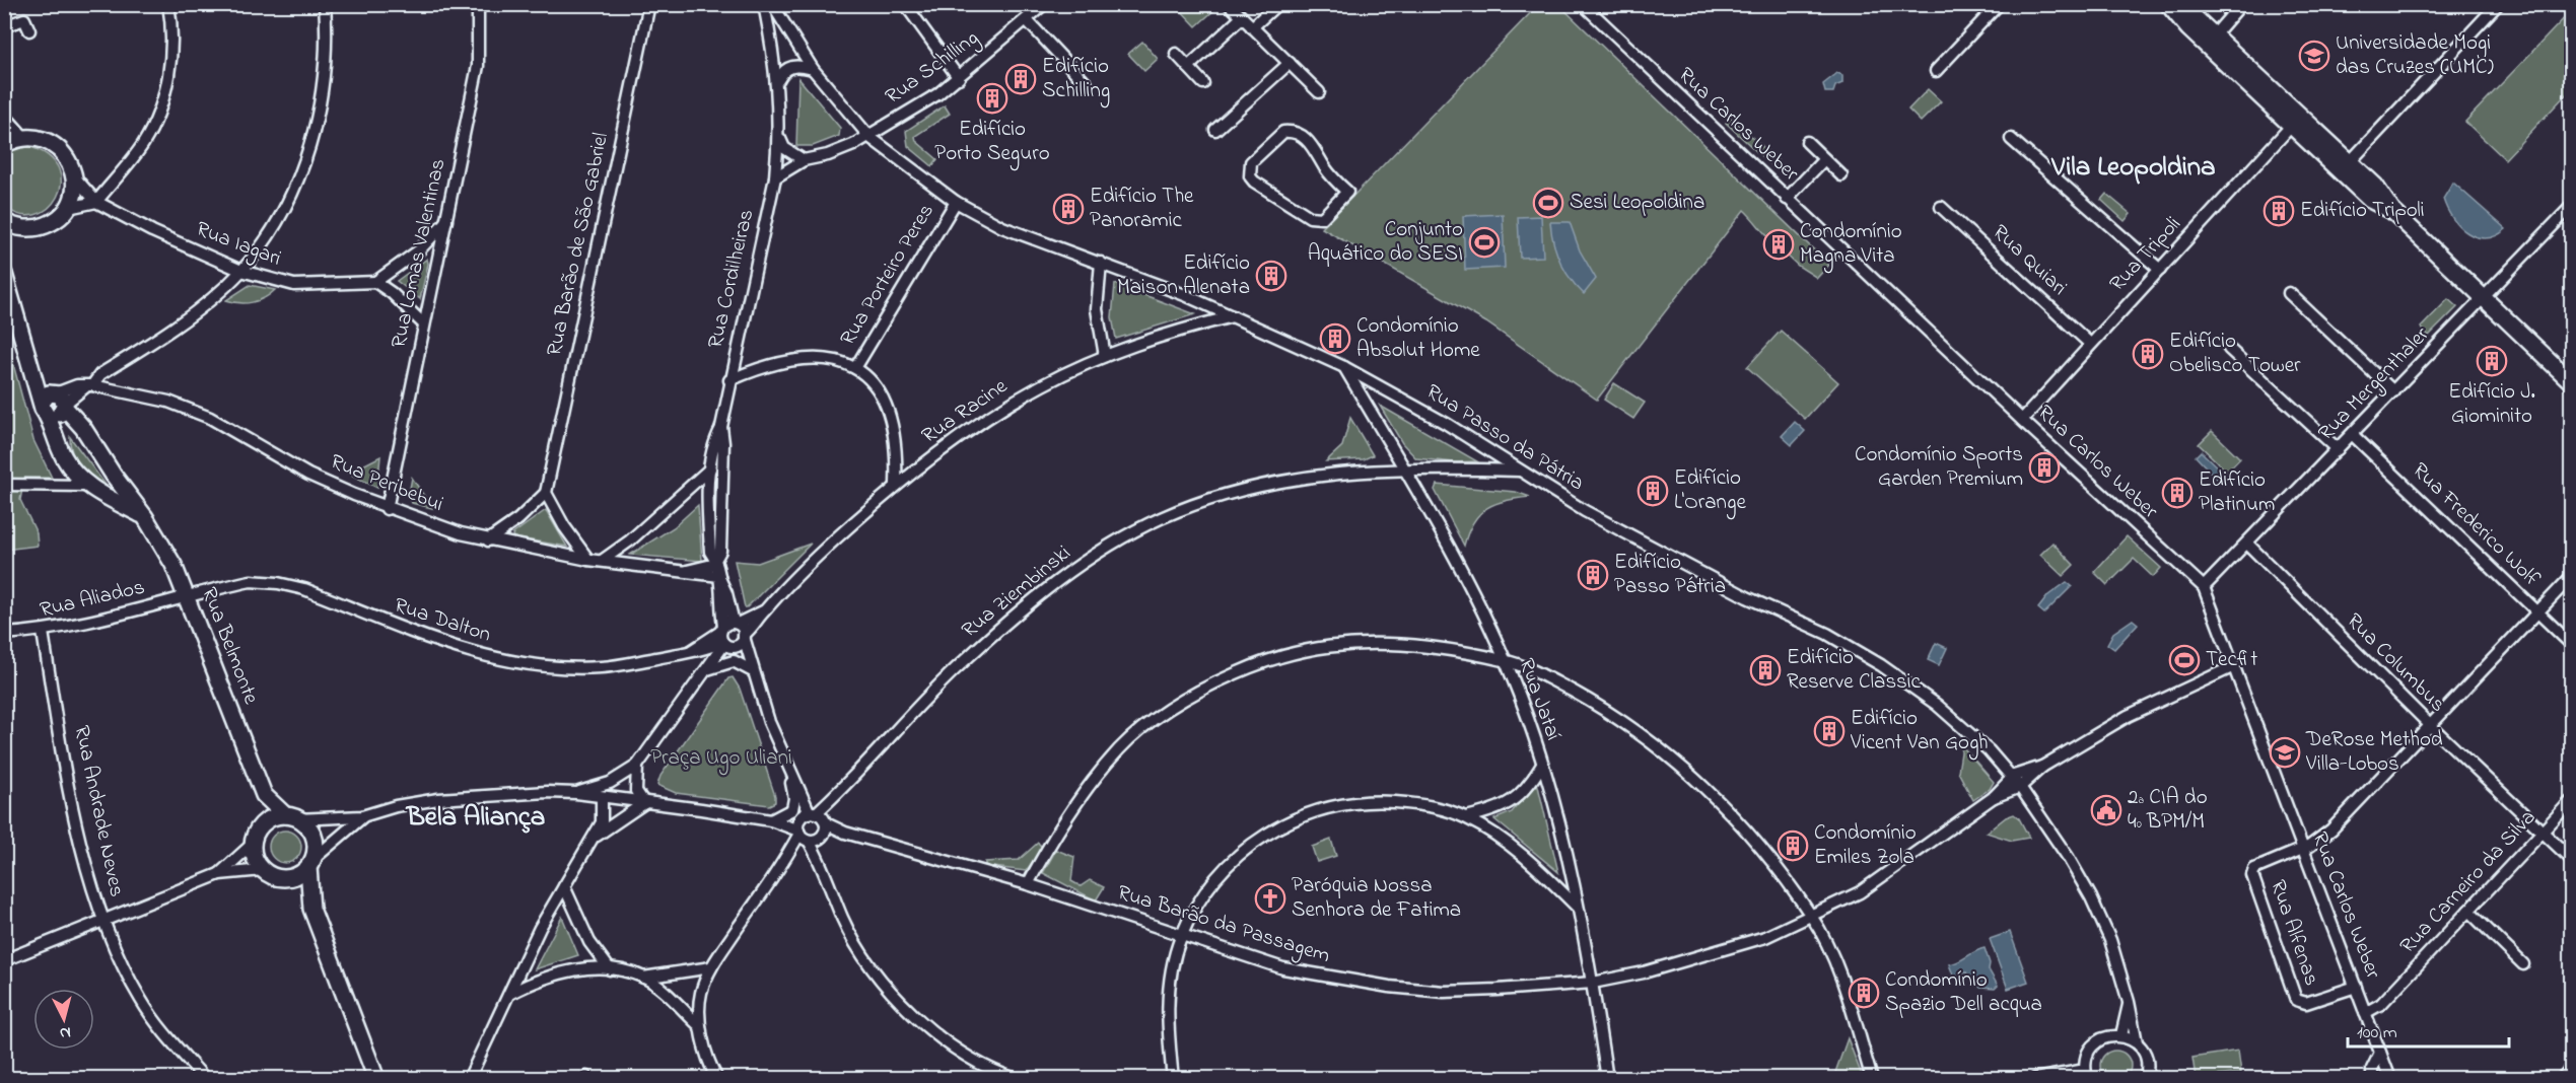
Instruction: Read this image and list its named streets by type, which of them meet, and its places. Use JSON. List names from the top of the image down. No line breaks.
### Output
{"streets":{"main road":["Rua Belmonte"],"street":["Rua Schilling","Rua Carlos Weber","Rua Iagari","Rua Barão de São Gabriel","Rua Lomas Valentinas","Rua Tripoli","Rua Quiari","Rua Porteiro Peres","Rua Cordilheiras","Rua Mergenthaler","Rua Racine","Rua Passo da Pátria","Rua Peribebui","Rua Frederico Wolf","Rua Ziembinski","Rua Aliados","Rua Dalton","Rua Columbus","Rua Jataí","Rua Andrade Neves","Rua Carneiro da Silva","Rua Barão da Passagem","Rua Alfenas"]},"crossings":[["Rua Schilling","Rua Cordilheiras"],["Rua Schilling","Rua Passo da Pátria"],["Rua Carlos Weber","Rua Tripoli"],["Rua Carlos Weber","Rua Mergenthaler"],["Rua Carlos Weber","Rua Carneiro da Silva"],["Rua Carlos Weber","Rua Barão da Passagem"],["Rua Carlos Weber","Rua Alfenas"],["Rua Lomas Valentinas","Rua Peribebui"],["Rua Tripoli","Rua Quiari"],["Rua Porteiro Peres","Rua Passo da Pátria"],["Rua Cordilheiras","Rua Racine"],["Rua Cordilheiras","Rua Peribebui"],["Rua Cordilheiras","Rua Dalton"],["Rua Mergenthaler","Rua Frederico Wolf"],["Rua Mergenthaler","Rua Columbus"],["Rua Racine","Rua Passo da Pátria"],["Rua Racine","Rua Dalton"],["Rua Racine","Rua Barão da Passagem"],["Rua Passo da Pátria","Rua Ziembinski"],["Rua Passo da Pátria","Rua Jataí"],["Rua Passo da Pátria","Rua Barão da Passagem"],["Rua Ziembinski","Rua Jataí"],["Rua Ziembinski","Rua Barão da Passagem"],["Rua Aliados","Rua Dalton"],["Rua Aliados","Rua Belmonte"],["Rua Aliados","Rua Andrade Neves"],["Rua Dalton","Rua Belmonte"],["Rua Belmonte","Rua Barão da Passagem"],["Rua Columbus","Rua Carneiro da Silva"],["Rua Jataí","Rua Barão da Passagem"]],"districts":["Vila Leopoldina","Bela Aliança"],"parks":["Praça Ugo Uliani"],"places":{"school or university":["Universidade Mogi das Cruzes (UMC)","DeRose Method Villa-Lobos"],"building":["Edifício Schilling","Edifício Porto Seguro","Edifício The Panoramic","Edifício Tripoli","Condomínio Magna Vita","Edifício Maison Alenata","Condomínio Absolut Home","Edifício Obelisco Tower","Edifício J. Giominito","Condomínio Sports Garden Premium","Edifício L'Orange","Edifício Platinum","Edifício Passo Pátria","Edifício Reserve Classic","Edifício Vicent Van Gogh","Condomínio Emiles Zola","Condomínio Spazio Dell acqua"],"sports":["Sesi Leopoldina","Conjunto Aquático do SESI","Tecfit"],"public building":["2ª CIA do 4º BPM/M"],"church":["Paróquia Nossa Senhora de Fatima"]},"scale_bar":"100 m","north":"bottom"}
